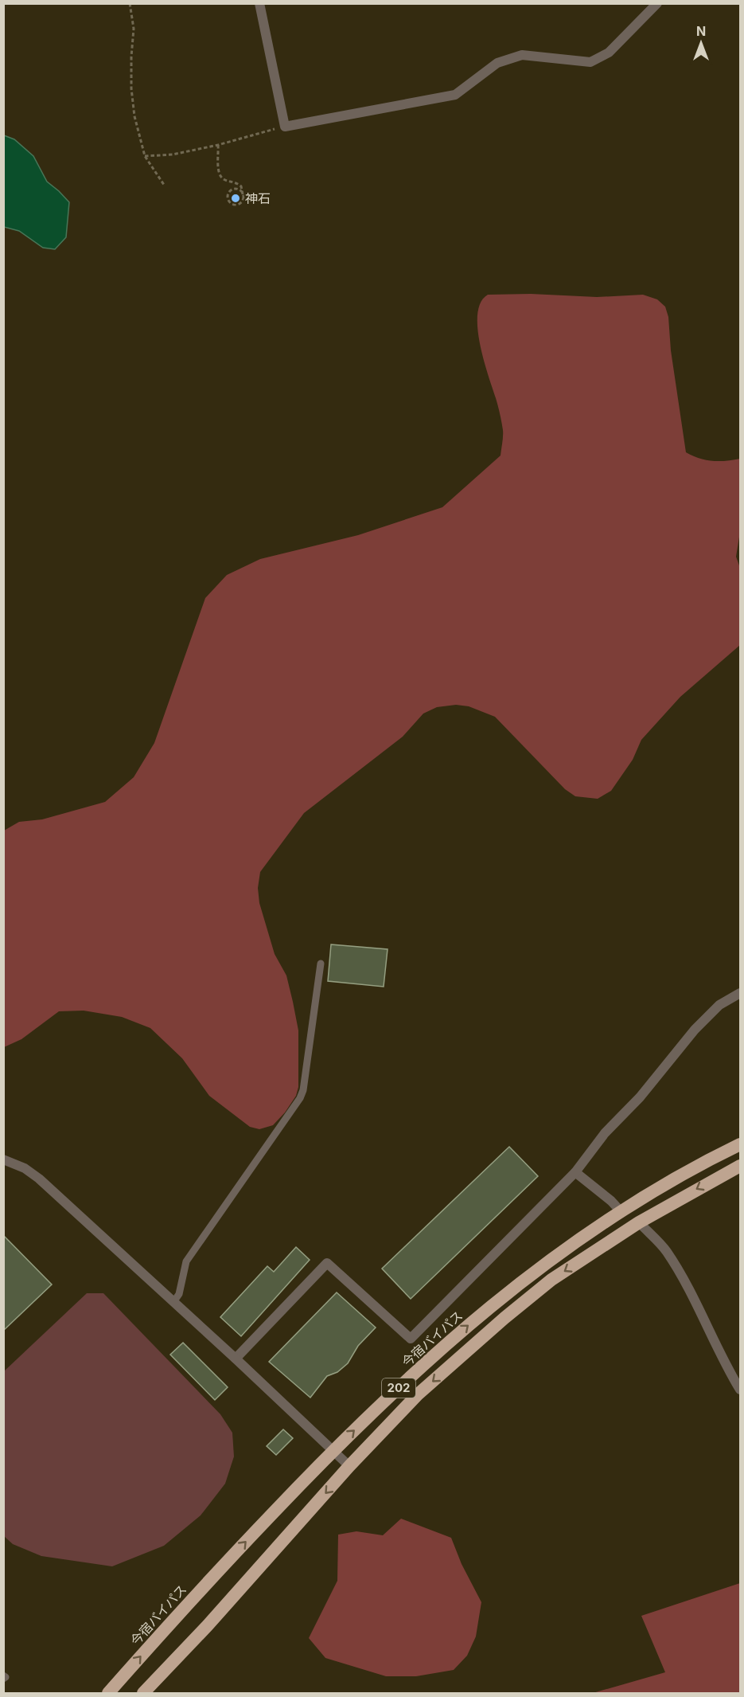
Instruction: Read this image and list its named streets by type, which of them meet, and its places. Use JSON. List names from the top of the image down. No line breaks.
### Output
{"streets":{"highway":["今宿バイパス","202"]},"places":["神石"],"north":"top"}
